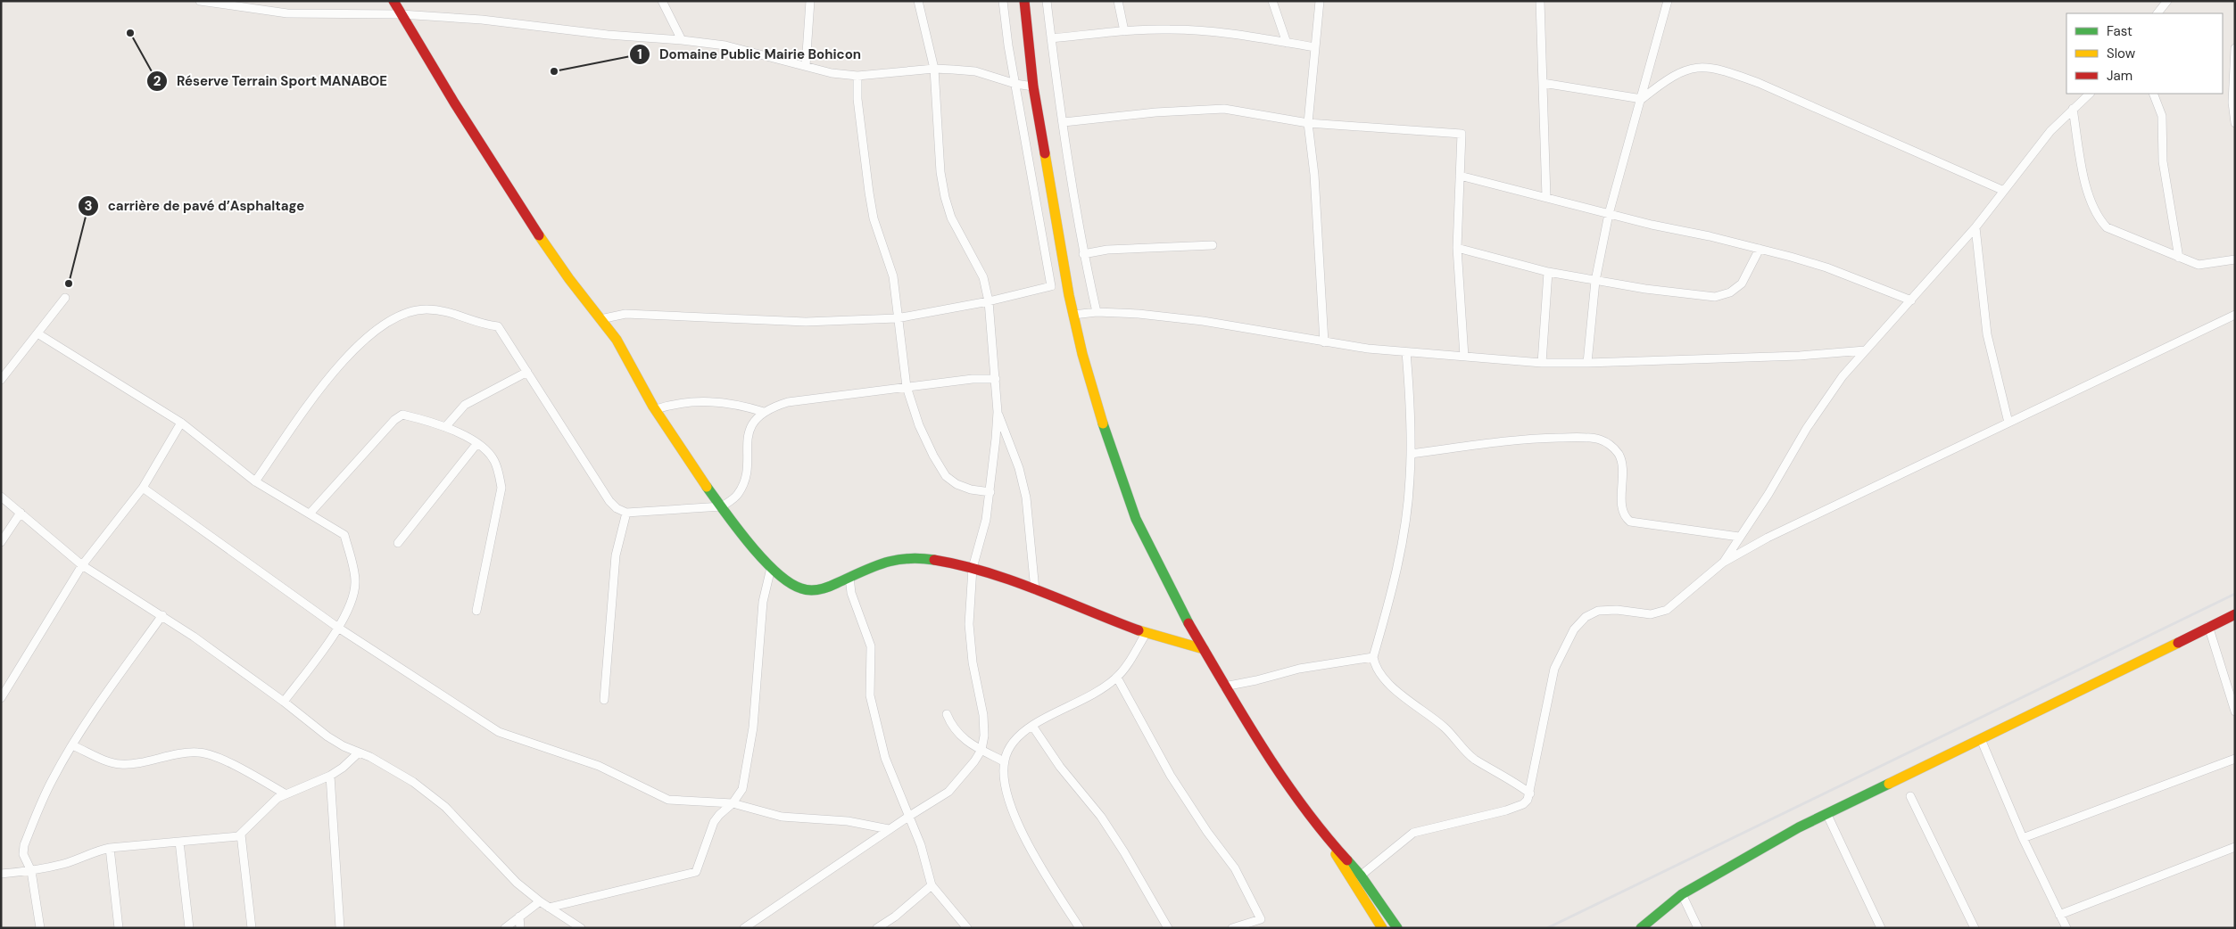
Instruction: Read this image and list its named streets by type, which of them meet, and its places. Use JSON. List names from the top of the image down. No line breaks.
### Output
{"places":["Réserve Terrain Sport MANABOE","Domaine Public Mairie Bohicon","carrière de pavé d’Asphaltage"],"legend":["Fast","Slow","Jam"]}
